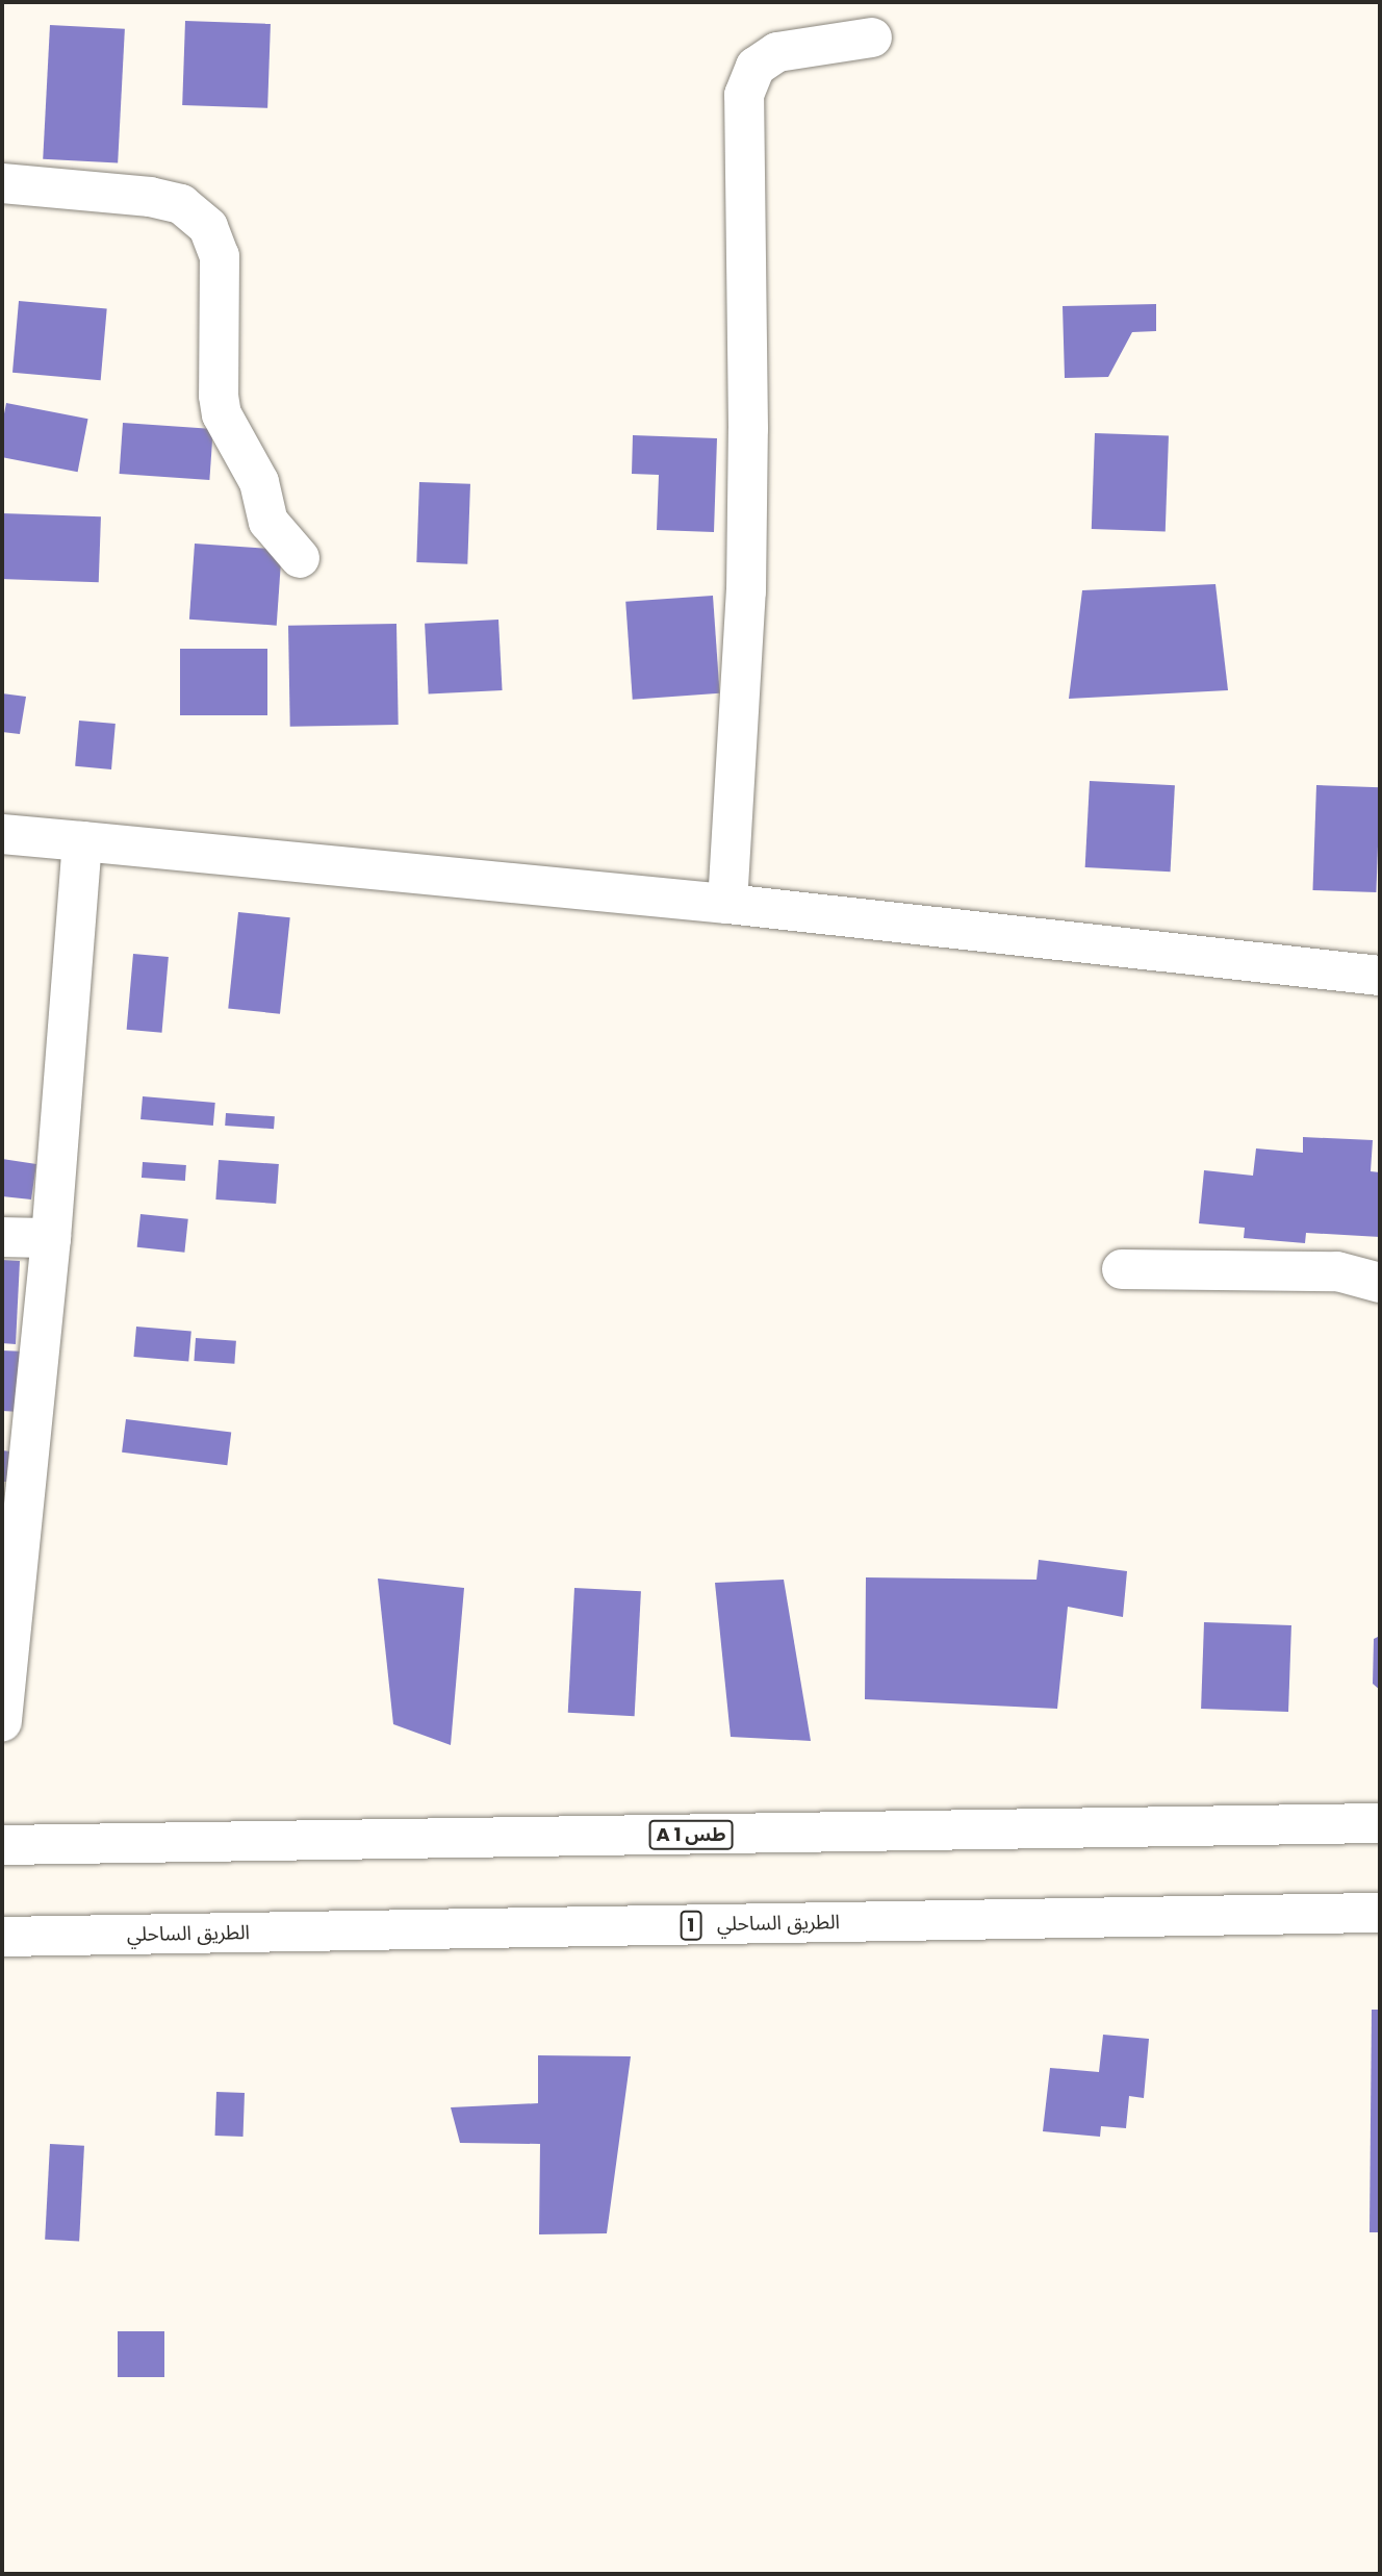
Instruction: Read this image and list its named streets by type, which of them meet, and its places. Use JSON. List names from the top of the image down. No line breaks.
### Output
{"streets":{"main road":["A 1 طس","الطريق الساحلي","1"]}}
